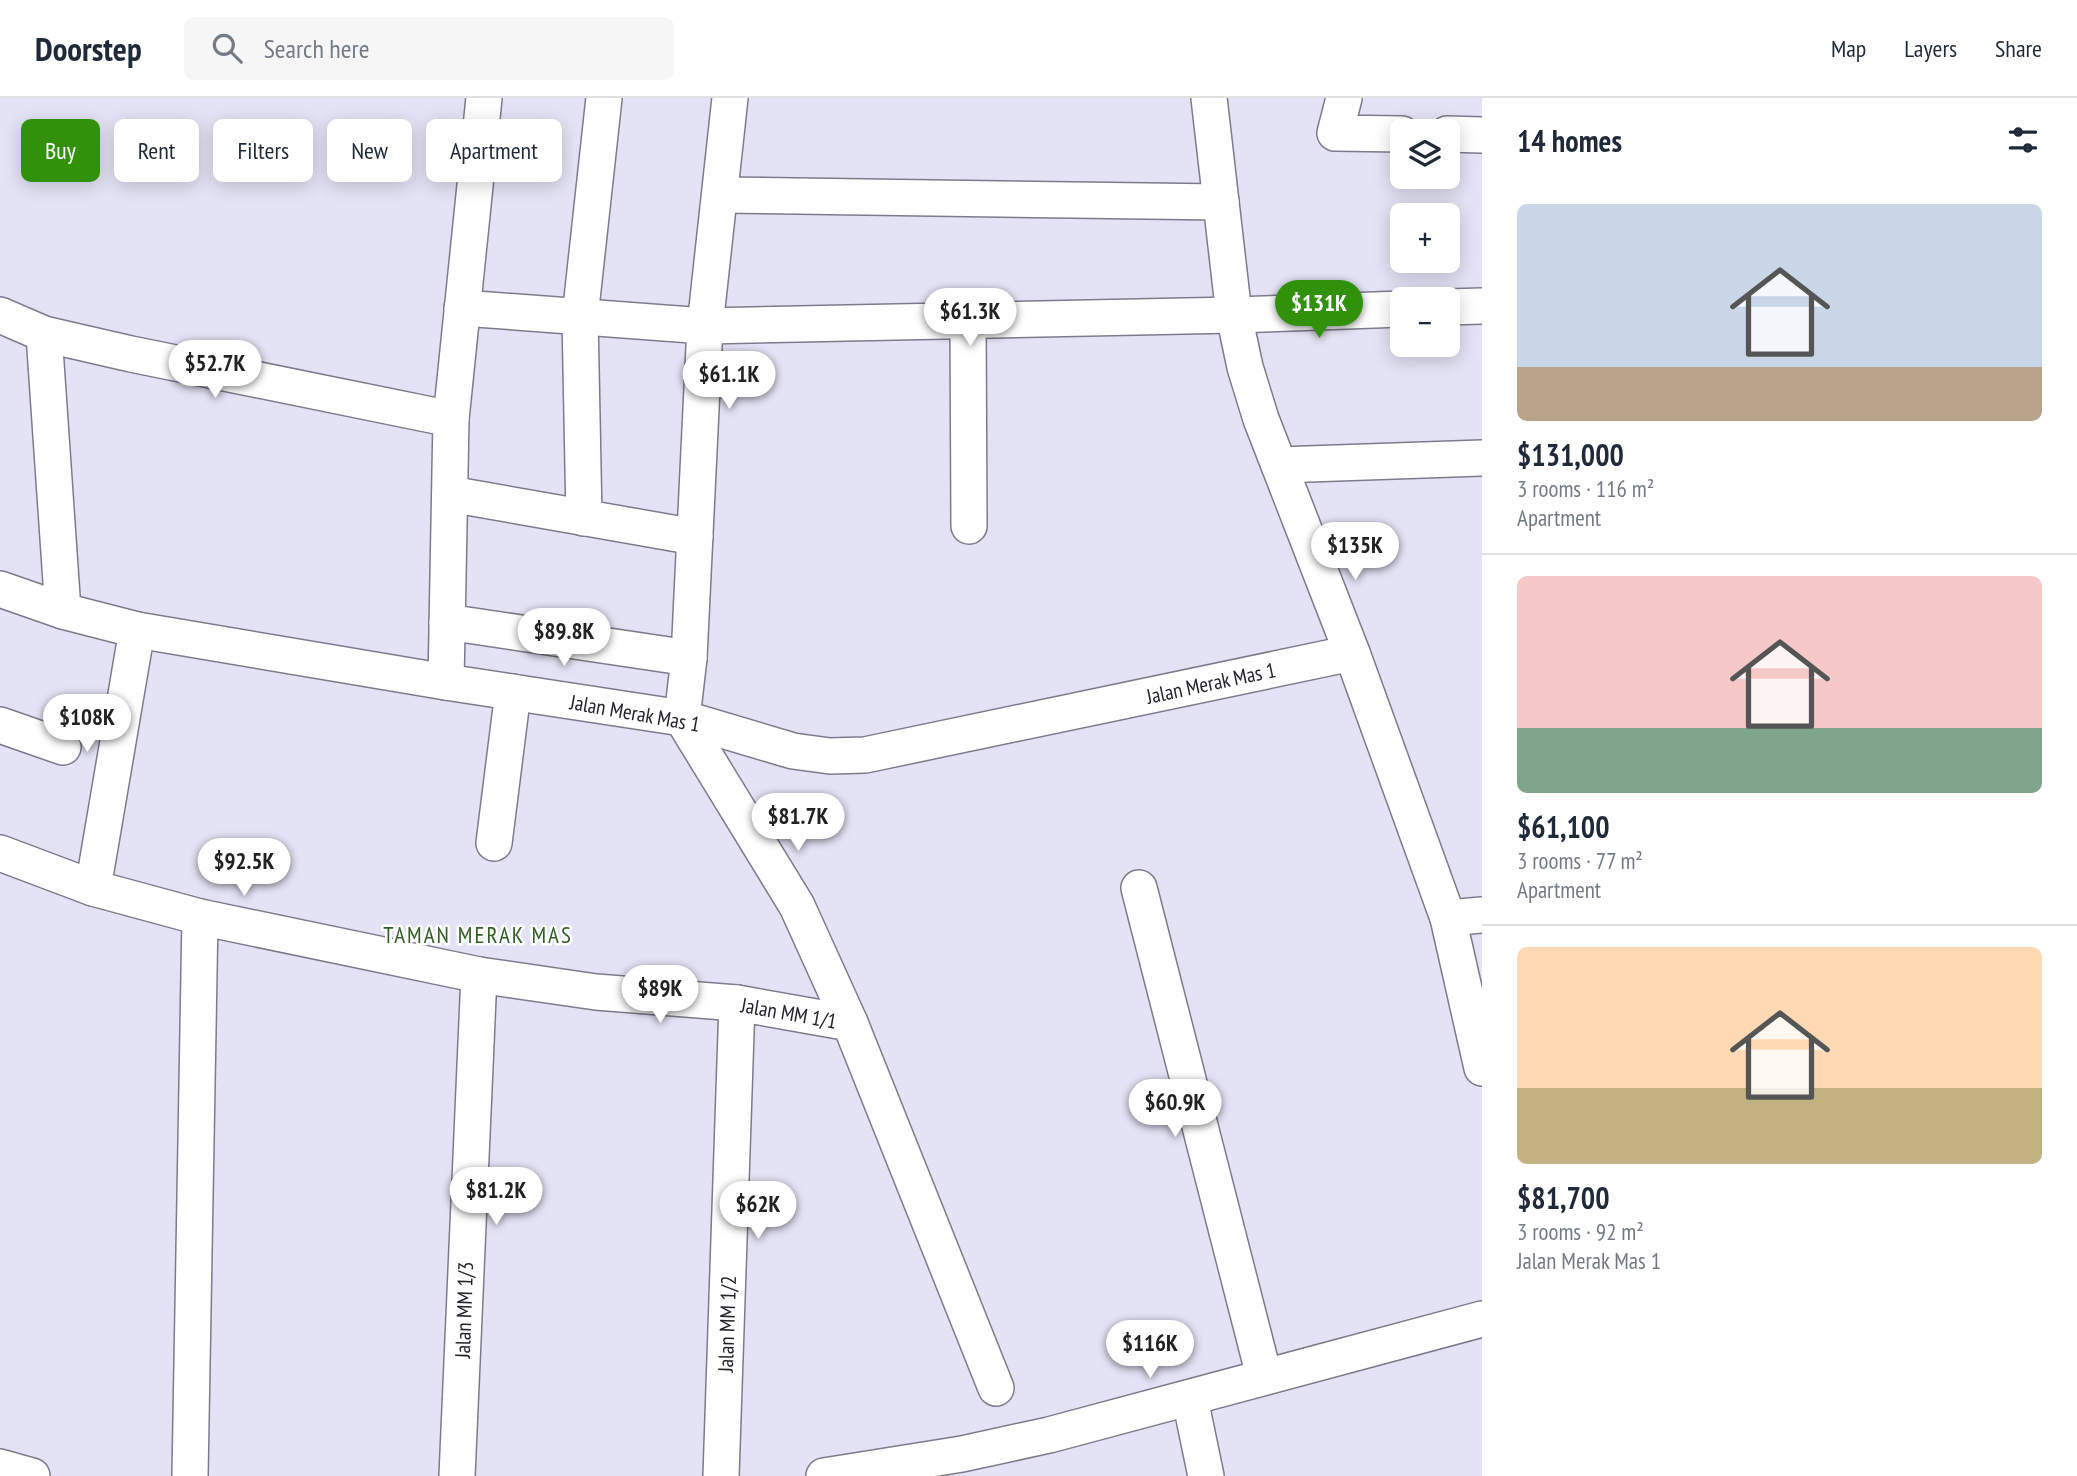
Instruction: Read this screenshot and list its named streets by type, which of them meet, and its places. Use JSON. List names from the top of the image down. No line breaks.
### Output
{"streets":{"street":["Jalan Merak Mas 1","Jalan MM 1/1","Jalan MM 1/3","Jalan MM 1/2"]},"crossings":[["Jalan MM 1/1","Jalan MM 1/3"],["Jalan MM 1/1","Jalan MM 1/2"]],"districts":["TAMAN MERAK MAS"],"page":{"header":"Doorstep","search":"Search here","nav":["Map","Layers","Share"],"heading":"14 homes","map_buttons":["+","−"],"chip":["Buy","Rent","Filters","New","Apartment"],"list":[{"name":"$131,000","note":"3 rooms · 116 m² · Apartment"},{"name":"$61,100","note":"3 rooms · 77 m² · Apartment"},{"name":"$81,700","note":"3 rooms · 92 m² · Jalan Merak Mas 1"}],"price":["$131K","$61.3K","$52.7K","$61.1K","$135K","$89.8K","$108K","$81.7K","$92.5K","$89K","$60.9K","$81.2K","$62K","$116K"]}}
